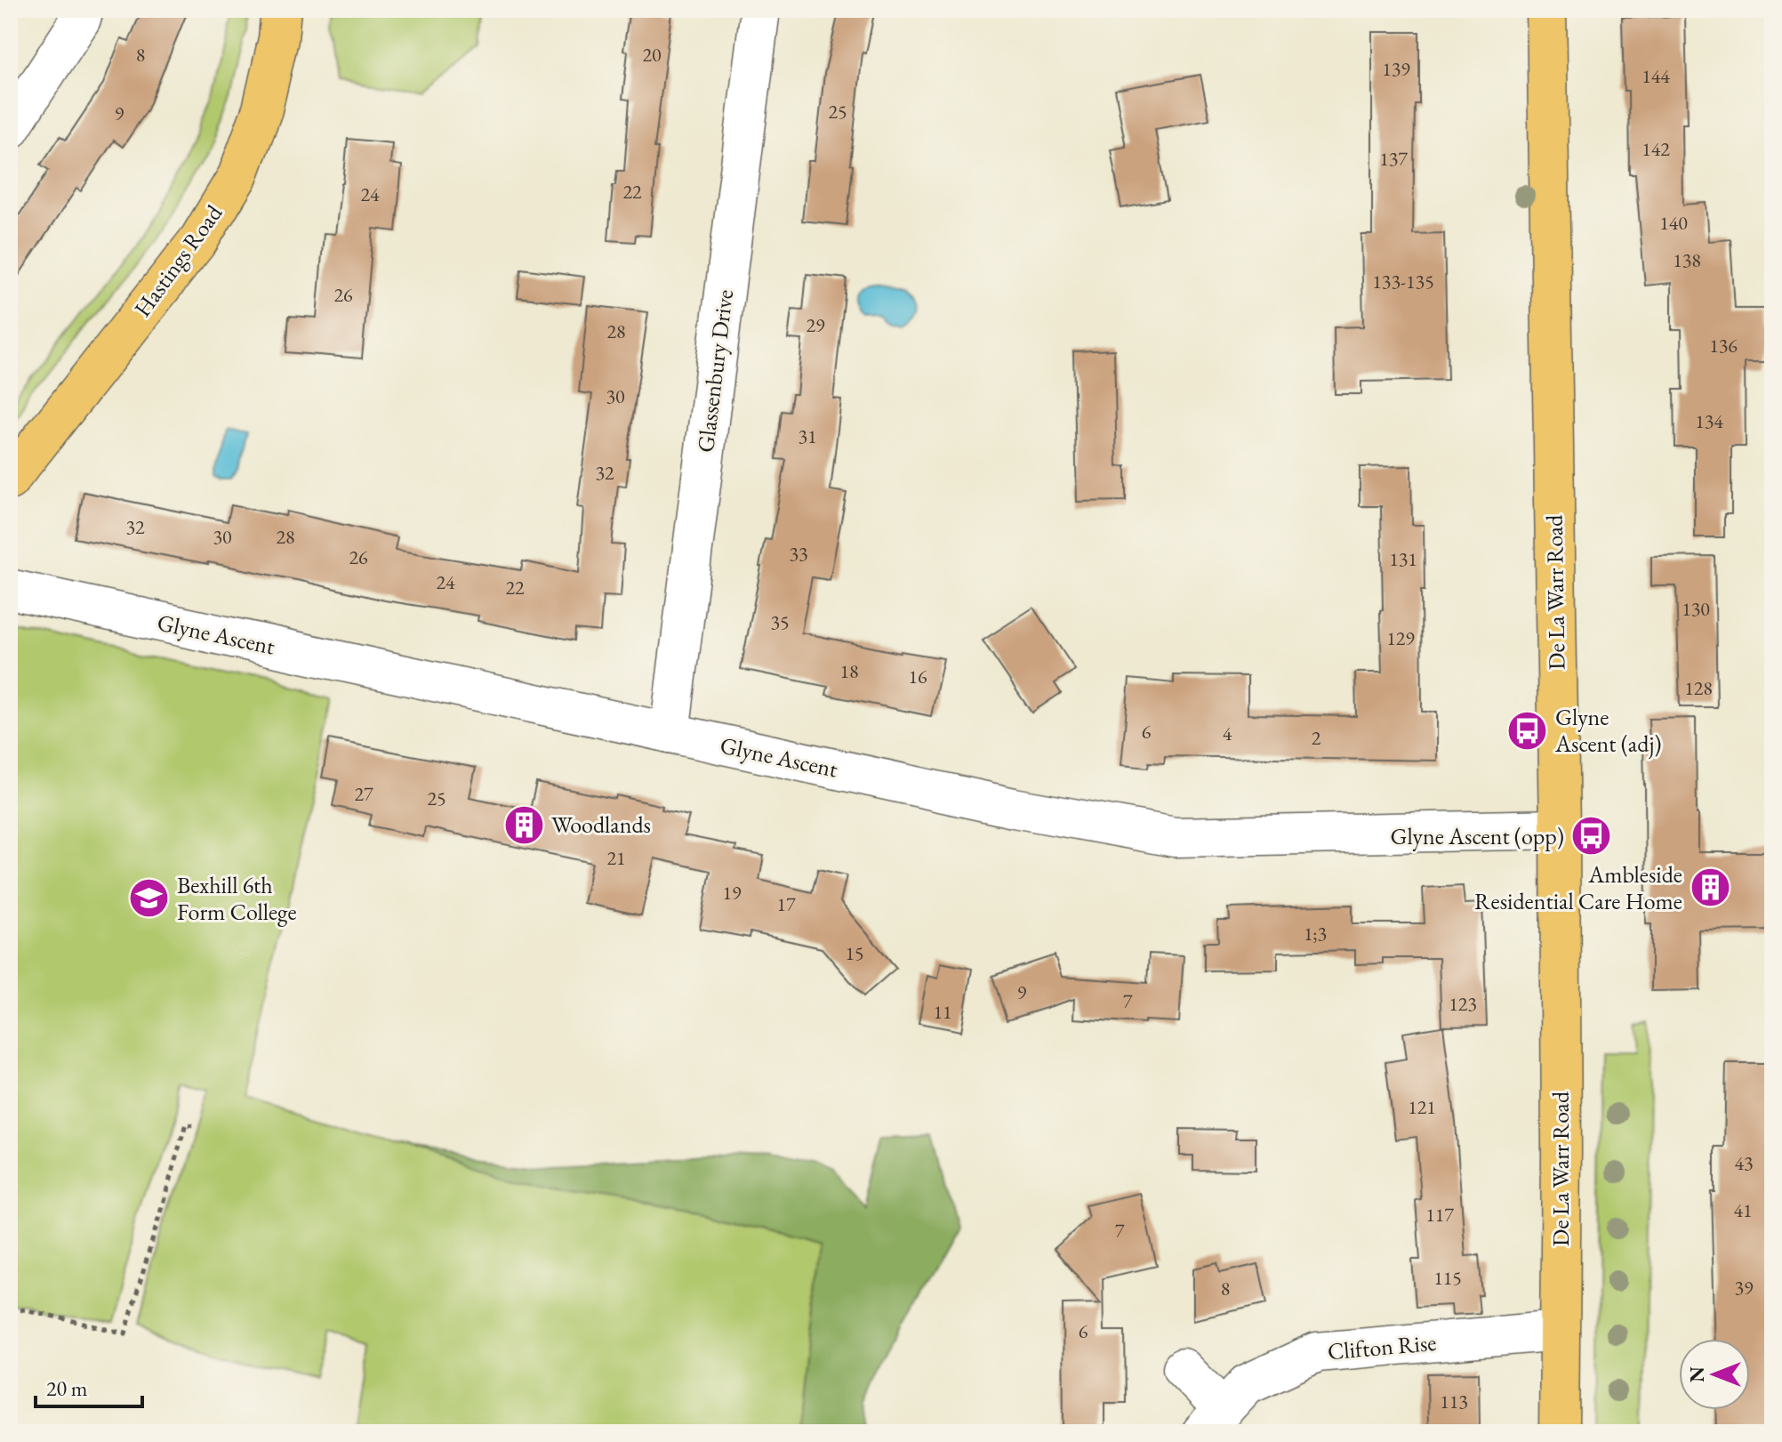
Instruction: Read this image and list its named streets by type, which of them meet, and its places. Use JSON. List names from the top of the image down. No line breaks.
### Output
{"streets":{"main road":["Hastings Road","De La Warr Road"],"street":["Glassenbury Drive","Glyne Ascent","Clifton Rise"]},"crossings":[["Glassenbury Drive","Glyne Ascent"],["De La Warr Road","Glyne Ascent"],["De La Warr Road","Clifton Rise"]],"places":{"bus stop":["Glyne Ascent (adj)","Glyne Ascent (opp)"],"building":["Woodlands","Ambleside Residential Care Home"],"school or university":["Bexhill 6th Form College"]},"house_numbers":["8","20","139","144","25","9","142","137","22","24","140","138","133-135","26","29","28","136","30","134","31","32","32","30","28","33","26","131","24","22","130","35","129","18","16","128","6","4","2","27","25","21","19","17","1;3","15","9","7","123","11","121","43","41","117","7","115","39","8","6","113"],"scale_bar":"20 m","north":"left"}
